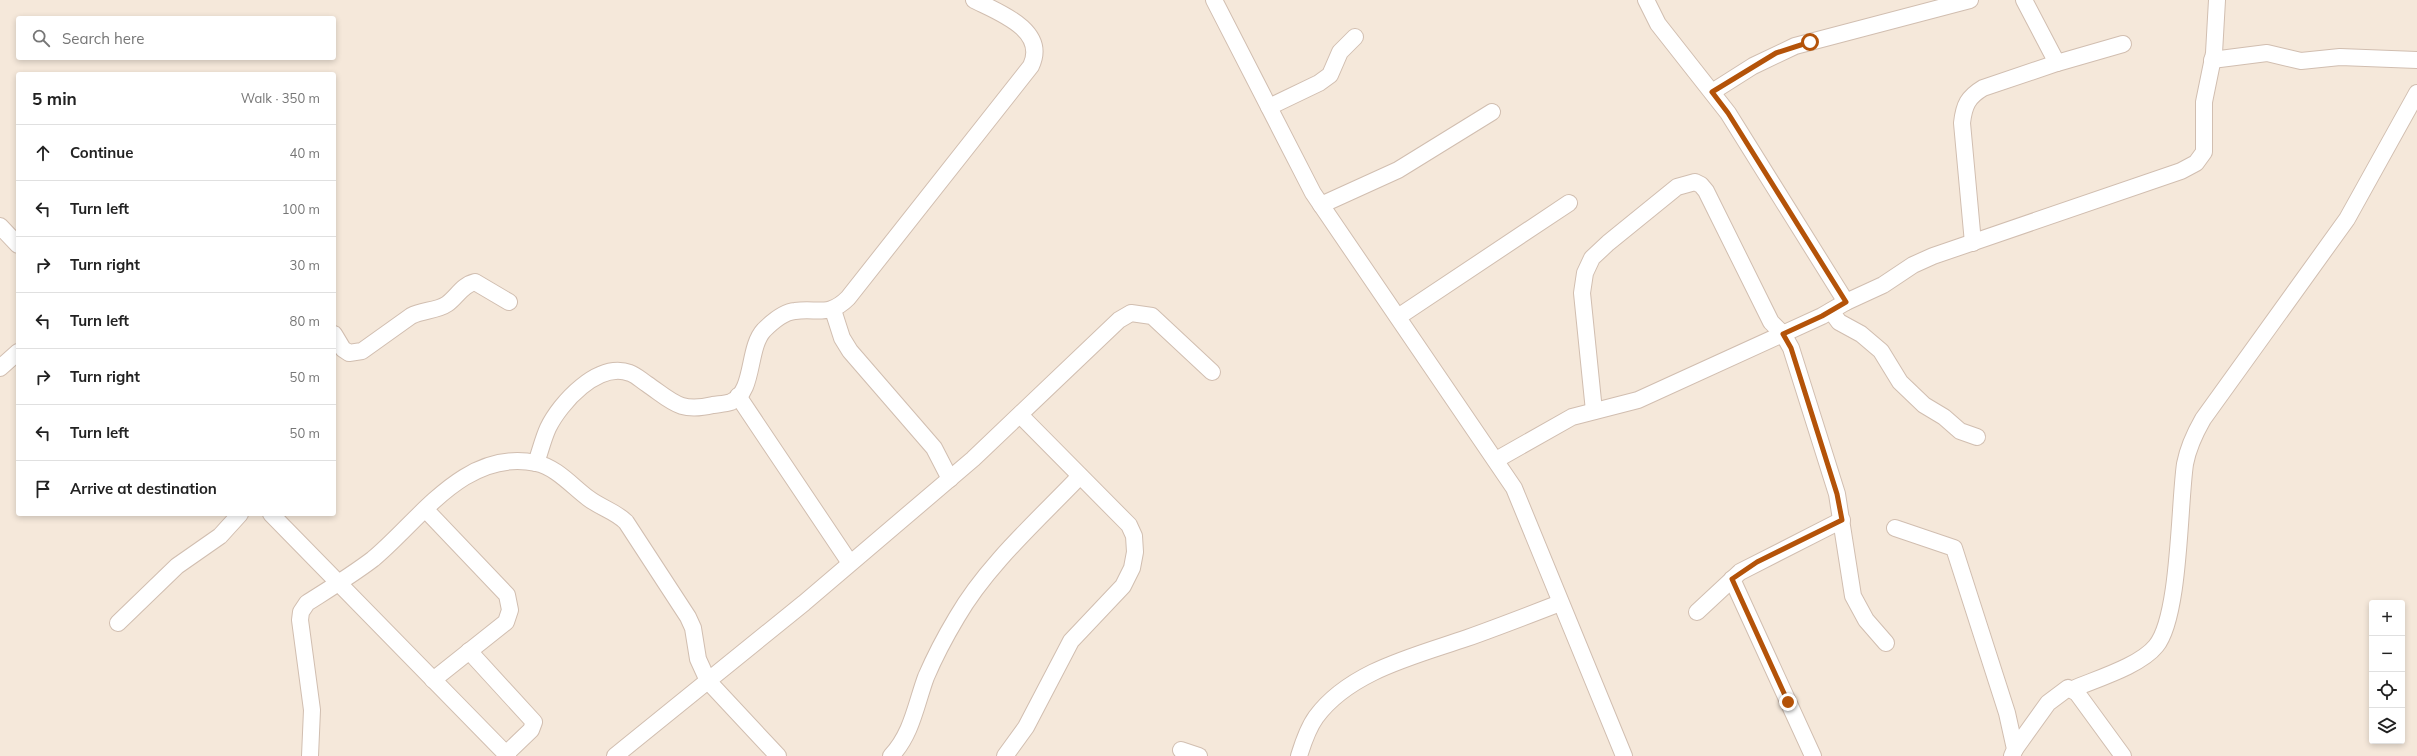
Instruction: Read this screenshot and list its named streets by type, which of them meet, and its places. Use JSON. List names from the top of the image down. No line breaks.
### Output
{"page":{"search":"Search here","heading":["5 min","Walk · 350 m"],"list":[["Continue","40 m"],["Turn left","100 m"],["Turn right","30 m"],["Turn left","80 m"],["Turn right","50 m"],["Turn left","50 m"],"Arrive at destination"],"map_buttons":["+","−"]}}
